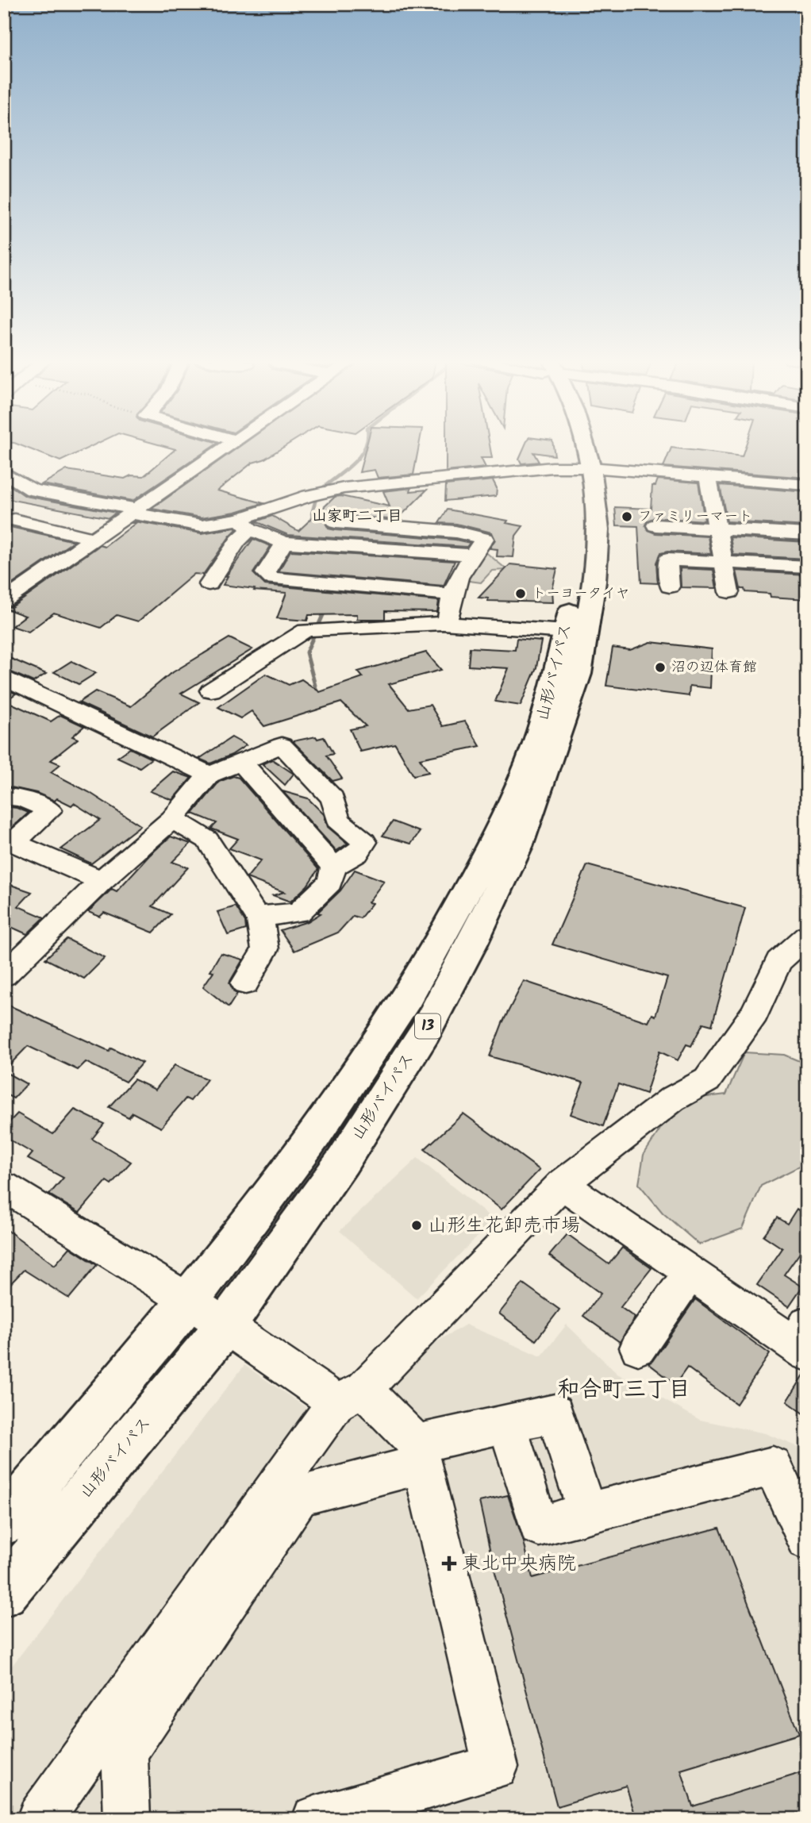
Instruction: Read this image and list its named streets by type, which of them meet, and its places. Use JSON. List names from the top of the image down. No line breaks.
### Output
{"streets":{"highway":["山形バイパス","13"]},"districts":["山家町二丁目","和合町三丁目"],"places":{"other":["ファミリーマート","トーヨータイヤ","沼の辺体育館","山形生花卸売市場"],"health":["東北中央病院"]}}
